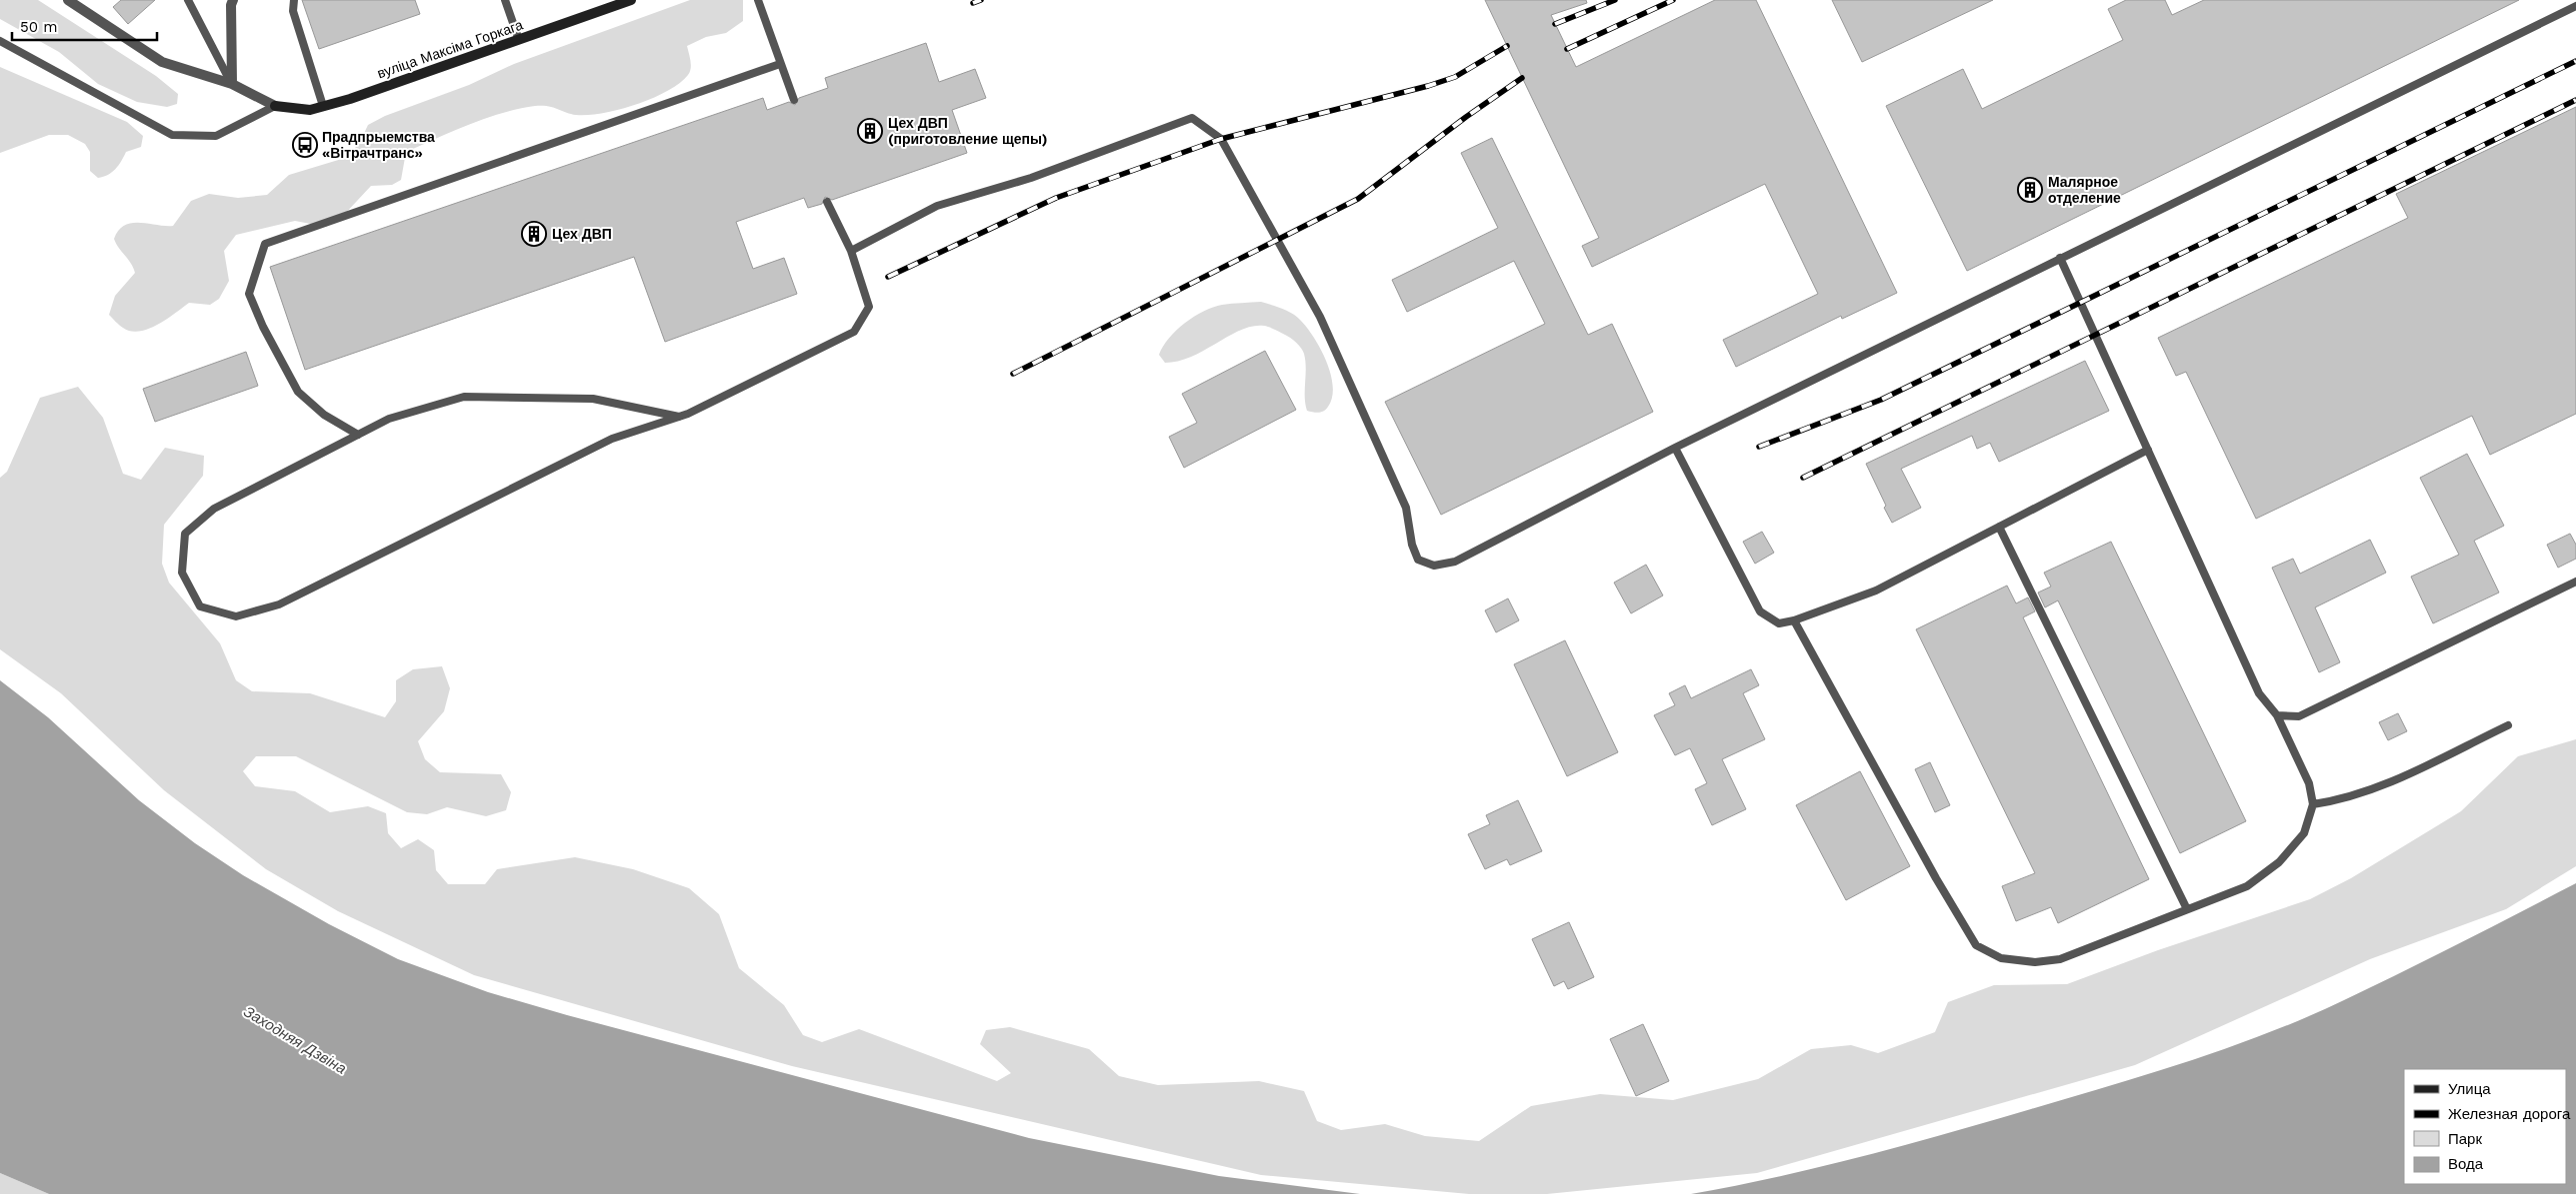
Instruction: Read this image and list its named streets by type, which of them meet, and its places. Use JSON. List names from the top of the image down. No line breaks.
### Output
{"streets":{"main road":["вуліца Максіма Горкага"]},"water":["Заходняя Дзвіна"],"places":{"building":["Цех ДВП (приготовление щепы)","Малярное отделение","Цех ДВП"],"bus stop":["Прадпрыемства «Вітрачтранс»"]},"legend":["Улица","Железная дорога","Парк","Вода"],"scale_bar":"50 m"}
